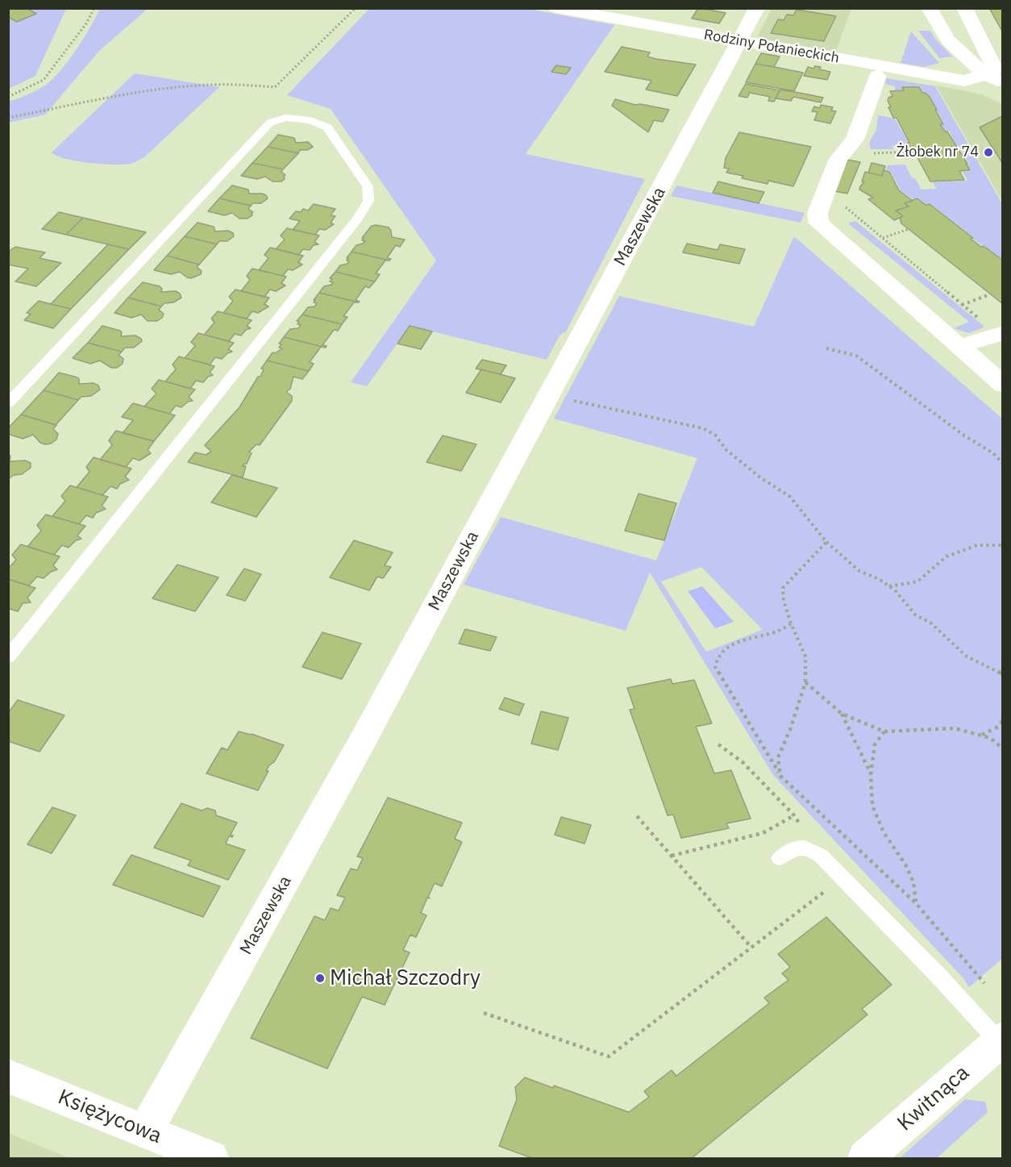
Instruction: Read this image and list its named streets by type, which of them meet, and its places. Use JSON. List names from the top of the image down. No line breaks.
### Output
{"streets":{"street":["Rodziny Połanieckich","Maszewska","Kwitnąca","Księżycowa"]},"crossings":[["Rodziny Połanieckich","Maszewska"],["Maszewska","Księżycowa"]],"places":["Żłobek nr 74","Michał Szczodry"]}
